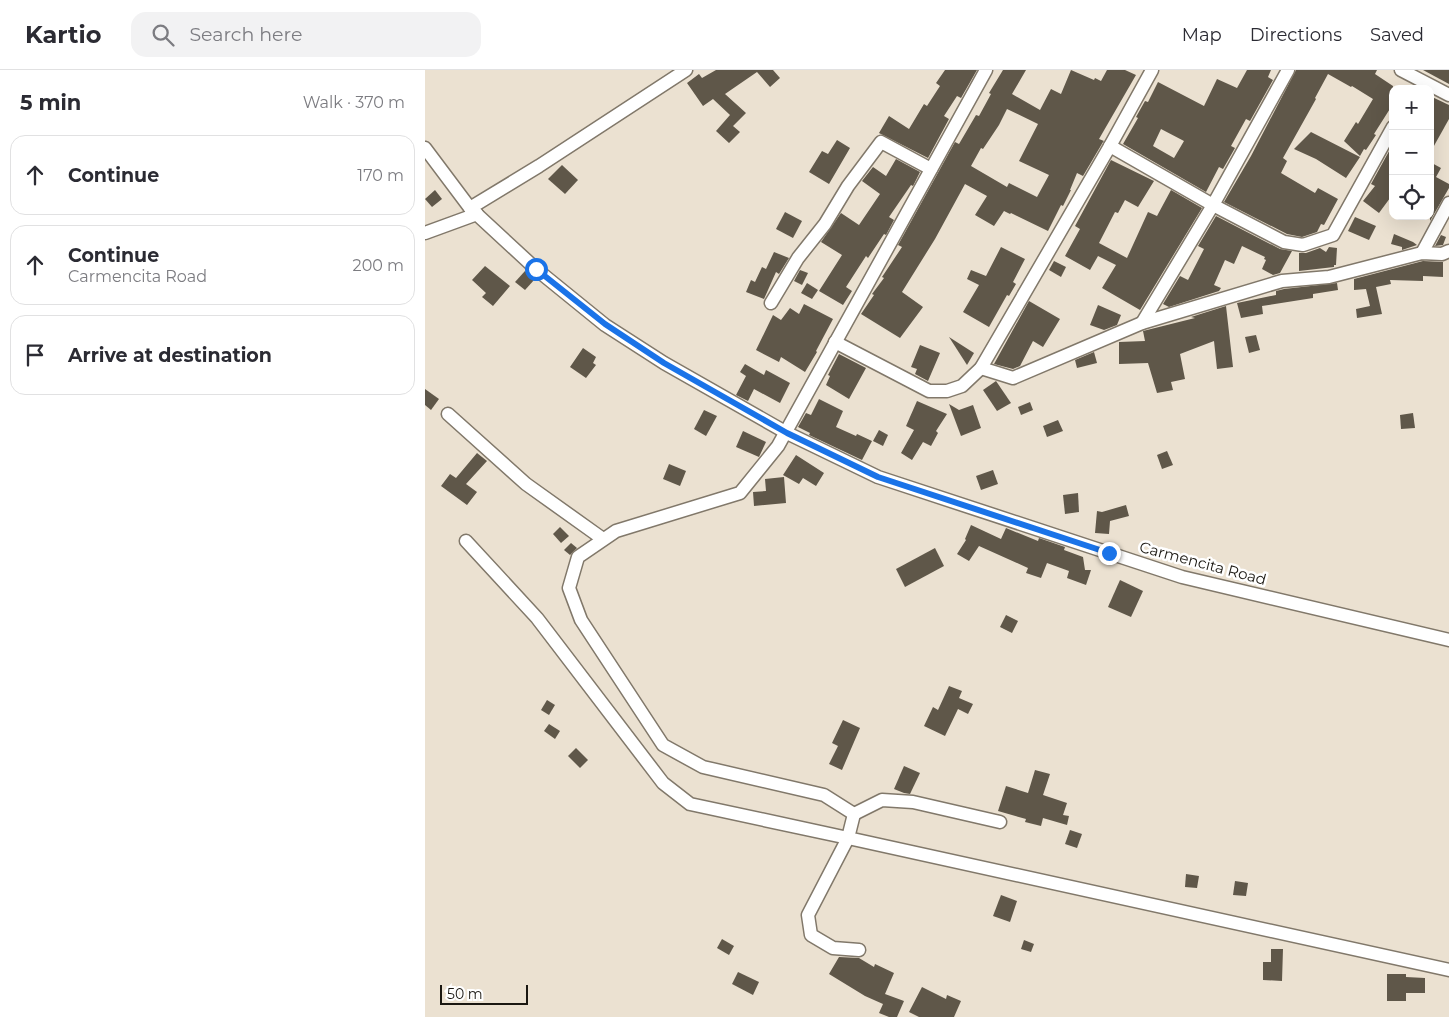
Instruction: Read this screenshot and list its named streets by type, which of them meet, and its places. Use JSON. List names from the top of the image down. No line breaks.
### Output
{"streets":{"street":["Carmencita Road"]},"scale_bar":"50 m","page":{"header":"Kartio","search":"Search here","nav":["Map","Directions","Saved"],"heading":["5 min","Walk · 370 m"],"map_buttons":["+","−"],"list":[["Continue","170 m"],["Continue","Carmencita Road","200 m"],"Arrive at destination"],"scale":"50 m"}}
